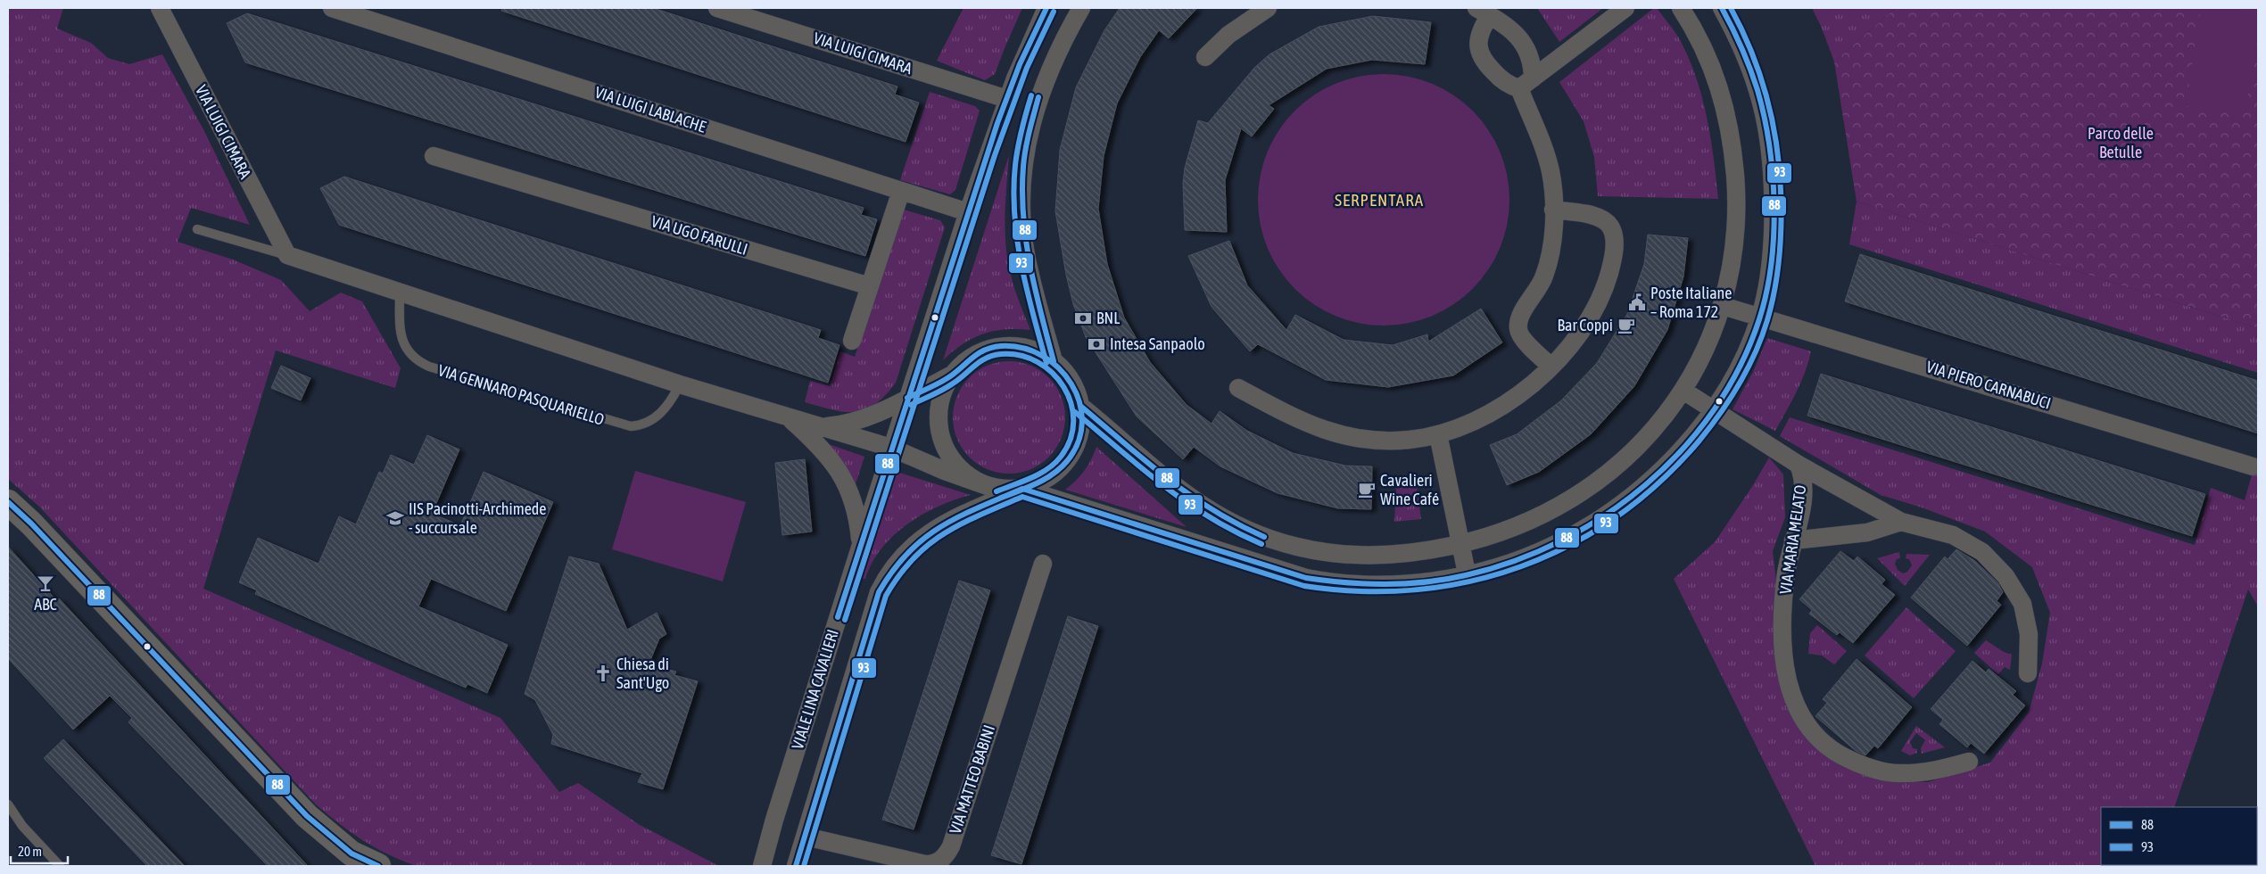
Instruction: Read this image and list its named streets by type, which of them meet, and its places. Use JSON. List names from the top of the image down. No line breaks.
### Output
{"streets":{"street":["VIA LUIGI CIMARA","VIA LUIGI LABLACHE","VIA UGO FARULLI","VIA PIERO CARNABUCI","VIA MARIA MELATO","VIALE LINA CAVALIERI","VIA MATTEO BABINI"],"lane":["VIA GENNARO PASQUARIELLO"]},"crossings":[["VIA LUIGI CIMARA","VIALE LINA CAVALIERI"],["VIA LUIGI LABLACHE","VIALE LINA CAVALIERI"],["VIALE LINA CAVALIERI","VIA MATTEO BABINI"]],"districts":["SERPENTARA"],"parks":["Parco delle Betulle"],"places":{"public building":["Poste Italiane – Roma 172"],"bank":["BNL","Intesa Sanpaolo"],"cafe":["Bar Coppi","Cavalieri Wine Café"],"school or university":["IIS Pacinotti-Archimede - succursale"],"bar":["ABC"],"church":["Chiesa di Sant'Ugo"]},"lines":["transit line 88","transit line 93"],"legend":["88","93"],"scale_bar":"20 m"}
